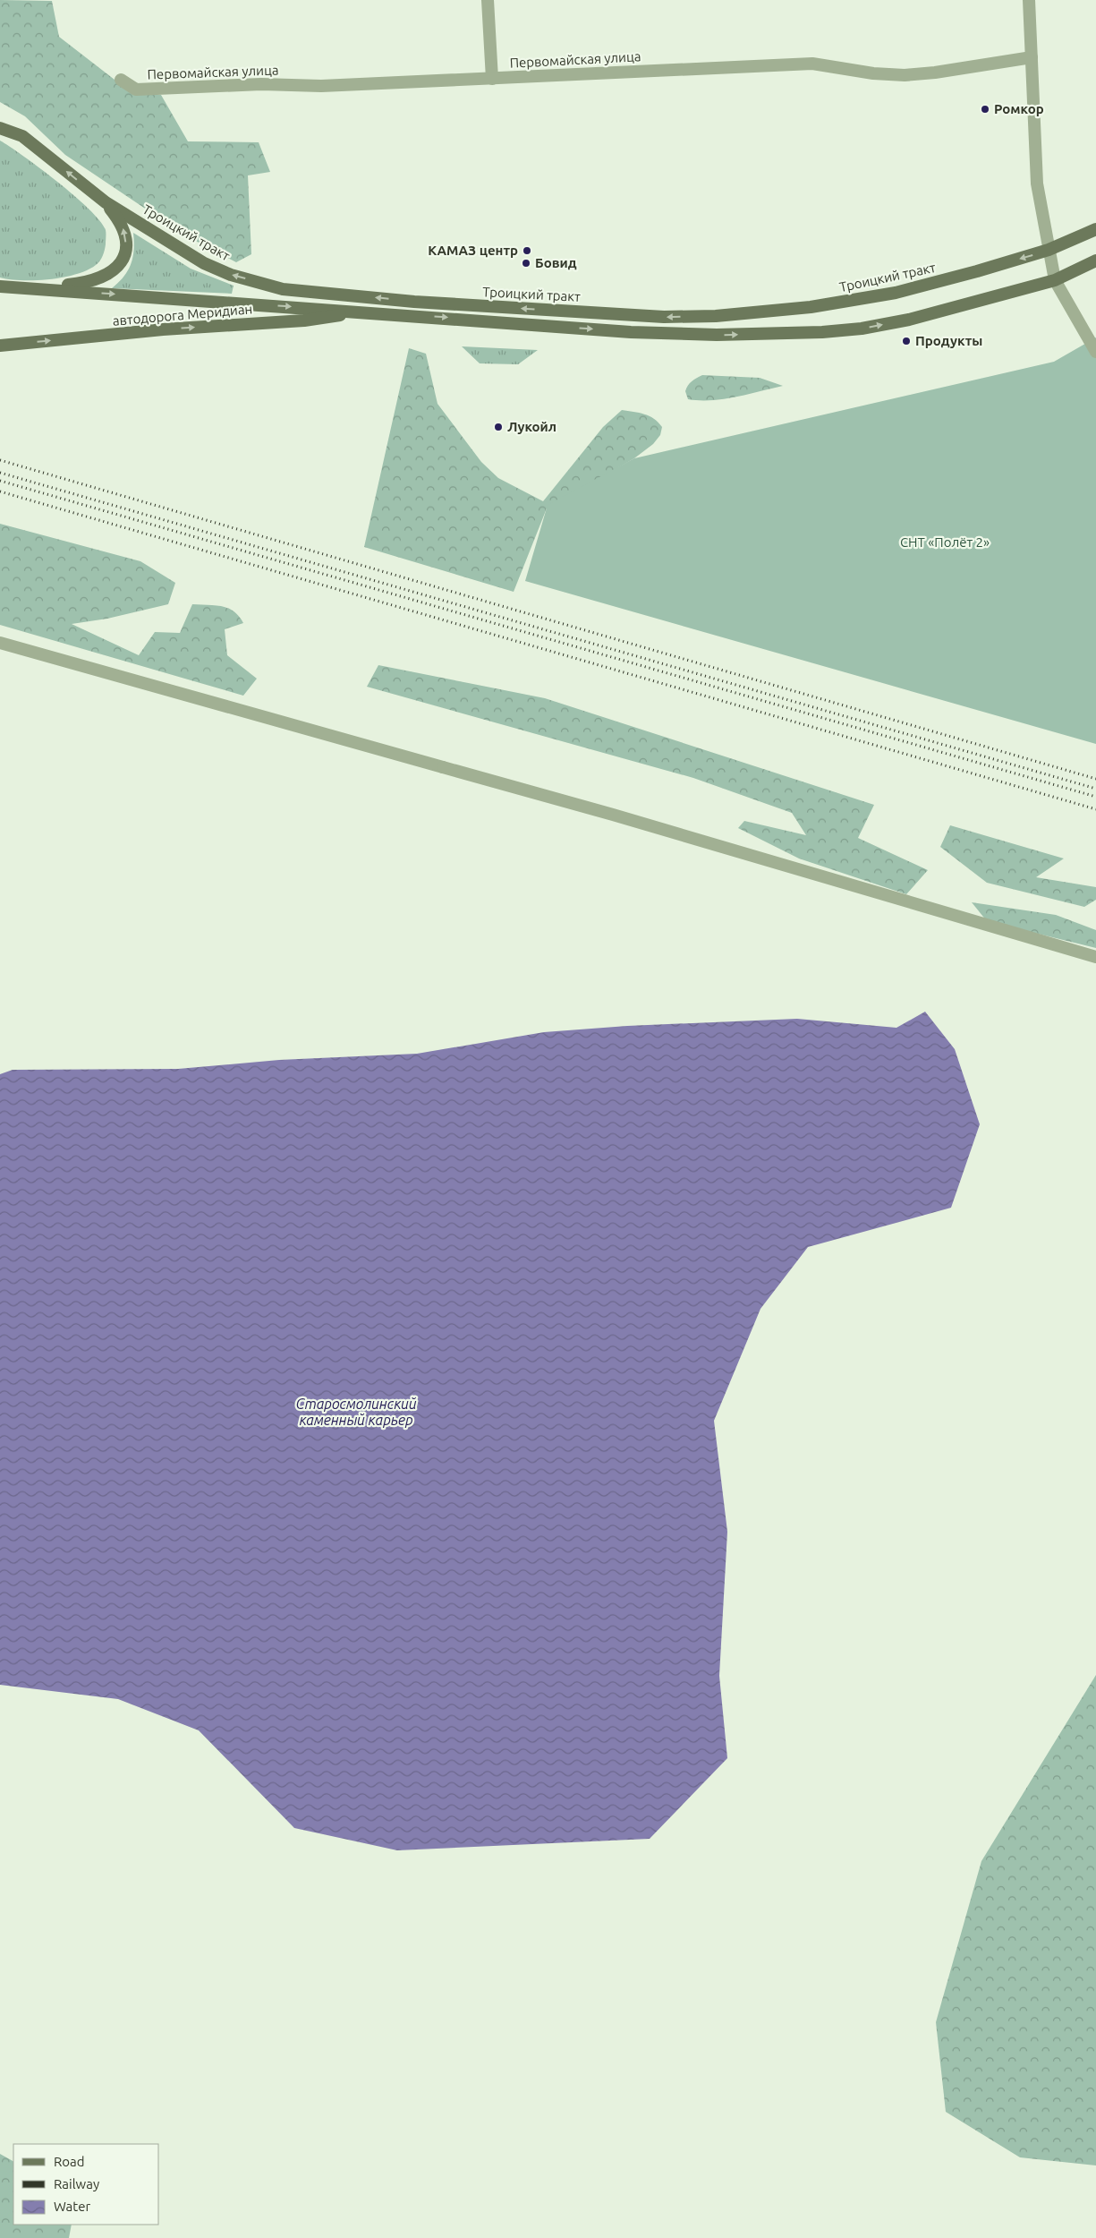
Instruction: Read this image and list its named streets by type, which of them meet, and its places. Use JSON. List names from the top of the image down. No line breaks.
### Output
{"streets":{"main road":["Троицкий тракт","автодорога Меридиан"],"street":["Первомайская улица"]},"water":["Старосмолинский каменный карьер"],"parks":["СНТ «Полёт 2»"],"places":["Ромкор","КАМАЗ центр","Бовид","Продукты","Лукойл"],"legend":["Road","Railway","Water"]}
